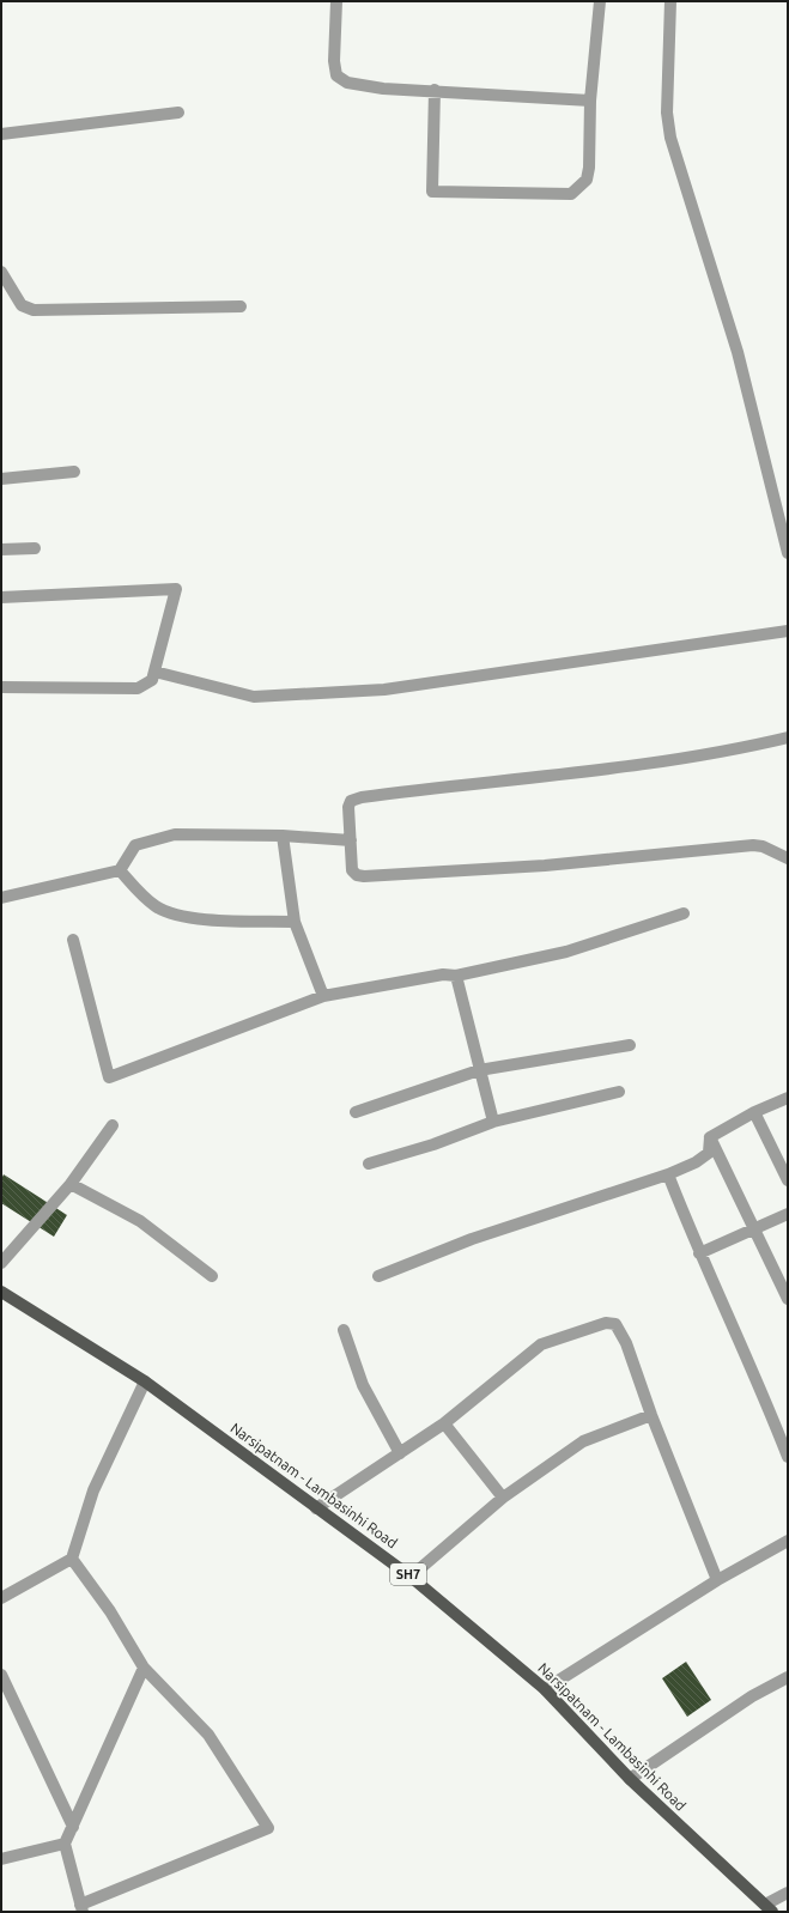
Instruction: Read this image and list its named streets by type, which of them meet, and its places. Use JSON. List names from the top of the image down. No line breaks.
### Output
{"streets":{"main road":["Narsipatnam - Lambasinhi Road","SH7"]}}
